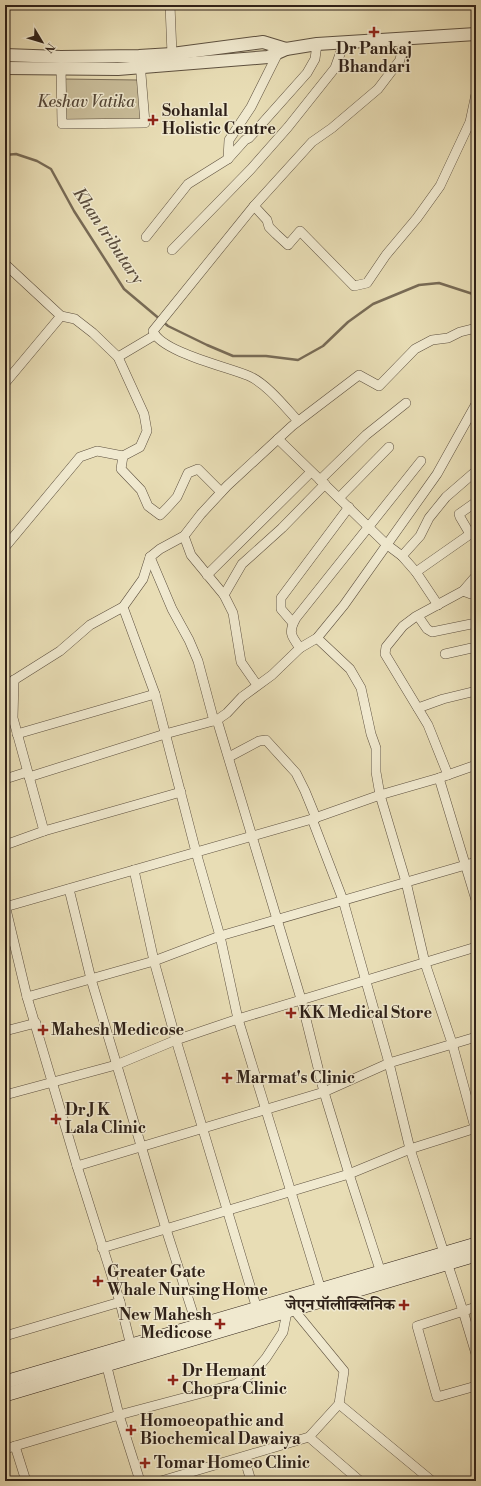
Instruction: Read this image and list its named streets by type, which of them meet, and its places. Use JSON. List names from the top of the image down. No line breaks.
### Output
{"water":["Khan tributary"],"parks":["Keshav Vatika"],"places":{"health":["Dr Pankaj Bhandari","Sohanlal Holistic Centre","KK Medical Store","Mahesh Medicose","Marmat's Clinic","Dr J K Lala Clinic","Greater Gate Whale Nursing Home","जेएन पॉलीक्लिनिक","New Mahesh Medicose","Dr Hemant Chopra Clinic","Homoeopathic and Biochemical Dawaiya","Tomar Homeo Clinic"]},"north":"bottom right"}
